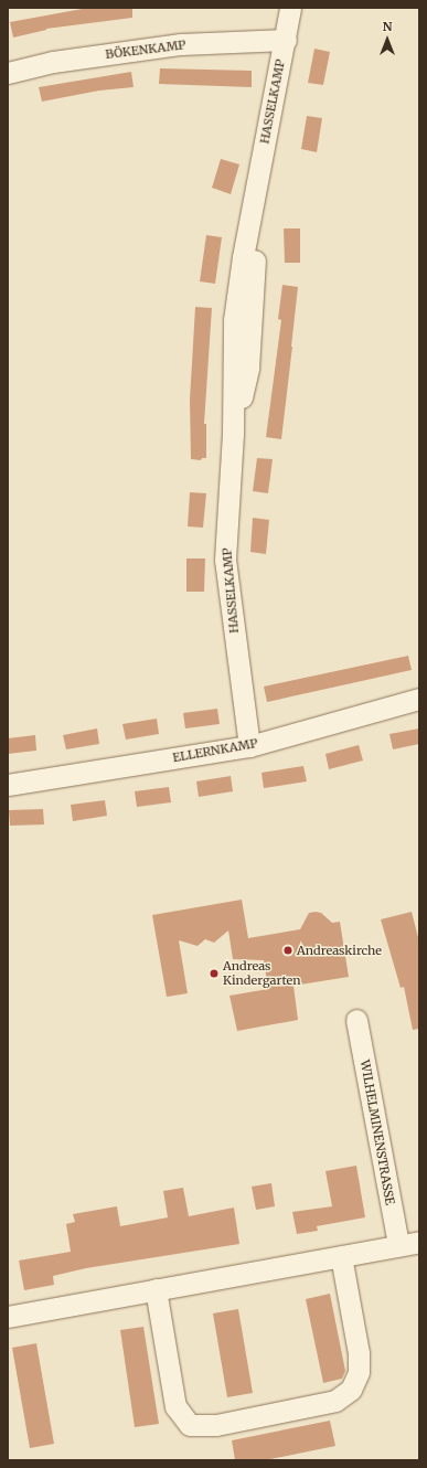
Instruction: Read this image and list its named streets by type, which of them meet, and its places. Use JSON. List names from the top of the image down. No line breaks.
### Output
{"streets":{"street":["BÖKENKAMP","HASSELKAMP","ELLERNKAMP","WILHELMINENSTRASSE"]},"crossings":[["BÖKENKAMP","HASSELKAMP"],["HASSELKAMP","ELLERNKAMP"]],"places":["Andreaskirche","Andreas Kindergarten"],"north":"top"}
